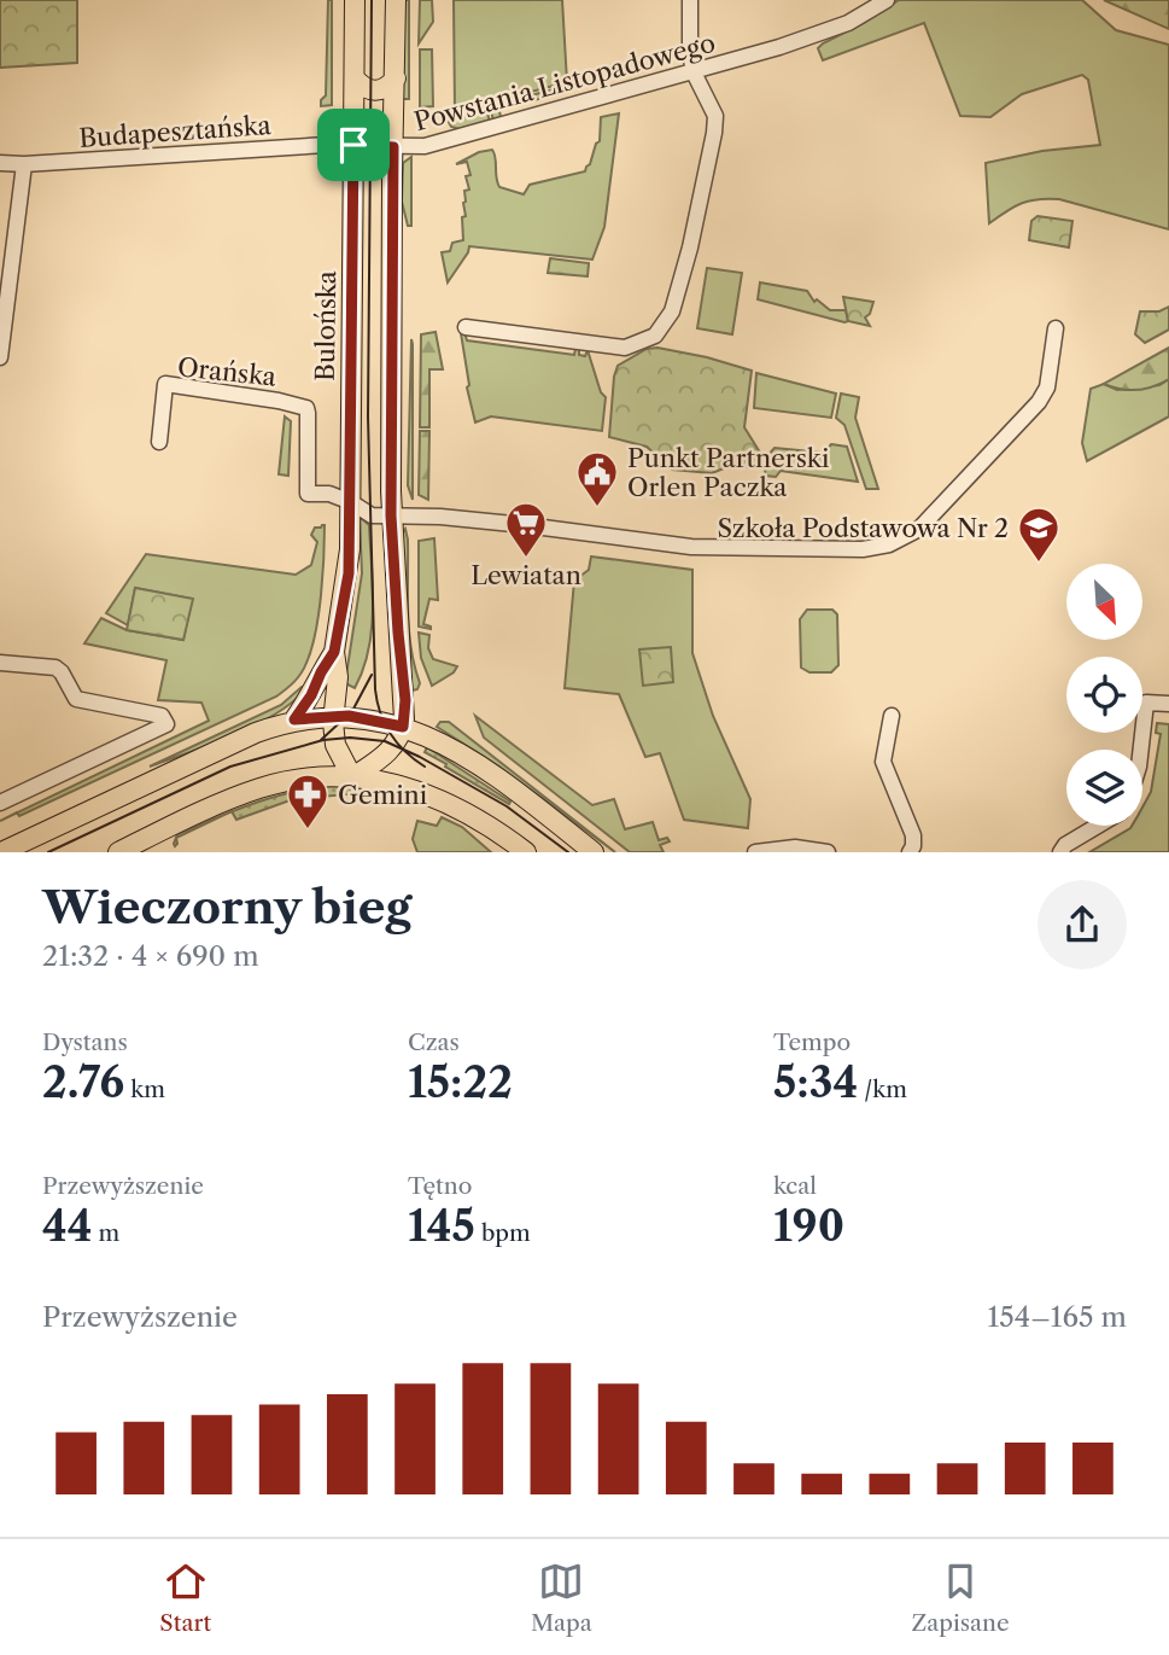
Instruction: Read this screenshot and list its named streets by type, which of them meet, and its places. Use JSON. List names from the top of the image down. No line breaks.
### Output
{"streets":{"main road":["Bulońska"],"street":["Powstania Listopadowego","Budapesztańska","Orańska"]},"crossings":[["Powstania Listopadowego","Budapesztańska"],["Powstania Listopadowego","Bulońska"],["Budapesztańska","Bulońska"],["Bulońska","Orańska"]],"places":{"public building":["Punkt Partnerski Orlen Paczka"],"supermarket":["Lewiatan"],"school or university":["Szkoła Podstawowa Nr 2"],"pharmacy":["Gemini"]},"north":"bottom right","page":{"heading":["Wieczorny bieg","21:32 · 4 × 690 m"],"stats":[["Dystans","2.76 km"],["Czas","15:22"],["Tempo","5:34 /km"],["Przewyższenie","44 m"],["Tętno","145 bpm"],["kcal","190"]],"chart":["Przewyższenie","154–165 m"],"tabs":["Start","Mapa","Zapisane"]}}
